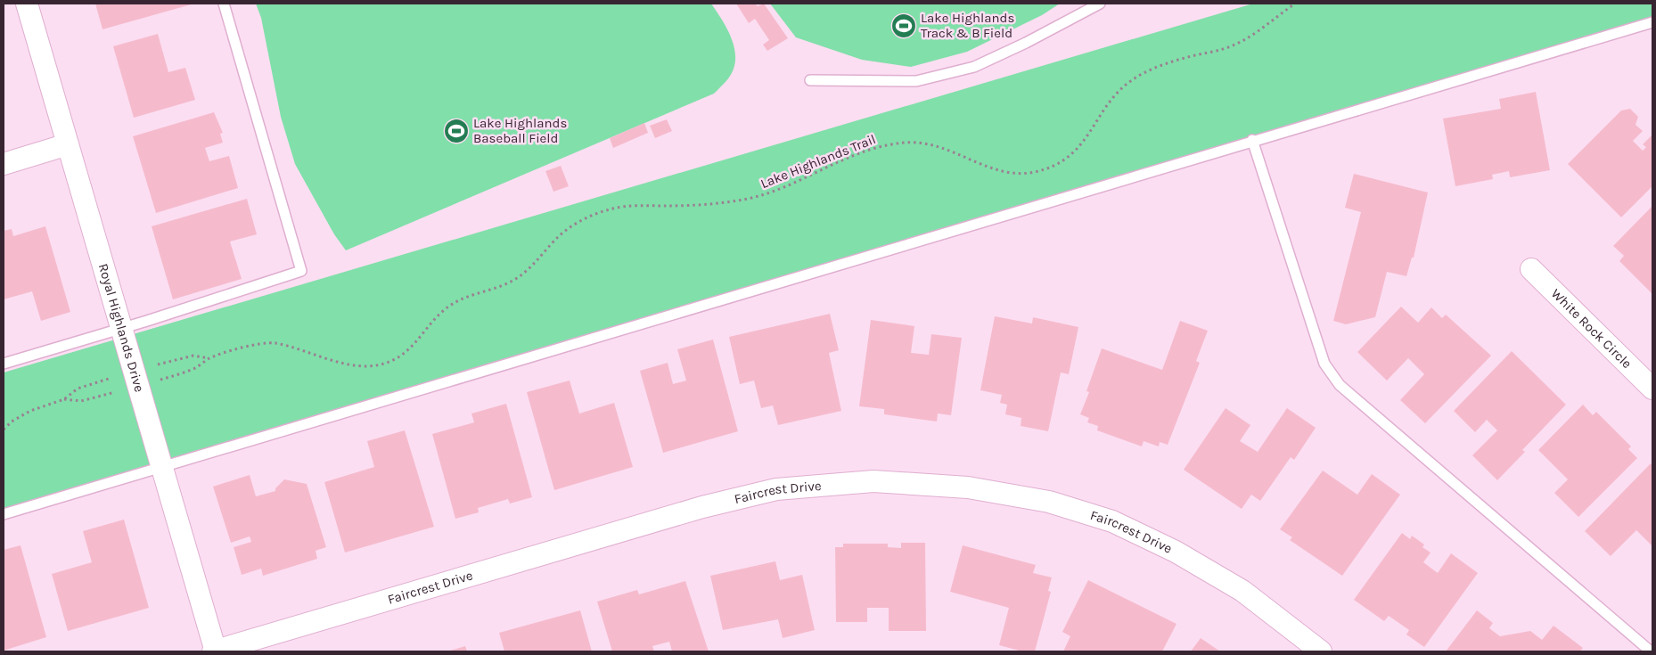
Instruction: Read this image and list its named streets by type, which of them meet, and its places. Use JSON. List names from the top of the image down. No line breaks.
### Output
{"streets":{"street":["Royal Highlands Drive","White Rock Circle","Faircrest Drive"],"path":["Lake Highlands Trail"]},"crossings":[["Royal Highlands Drive","Faircrest Drive"]],"places":{"sports":["Lake Highlands Track & B Field","Lake Highlands Baseball Field"]}}
